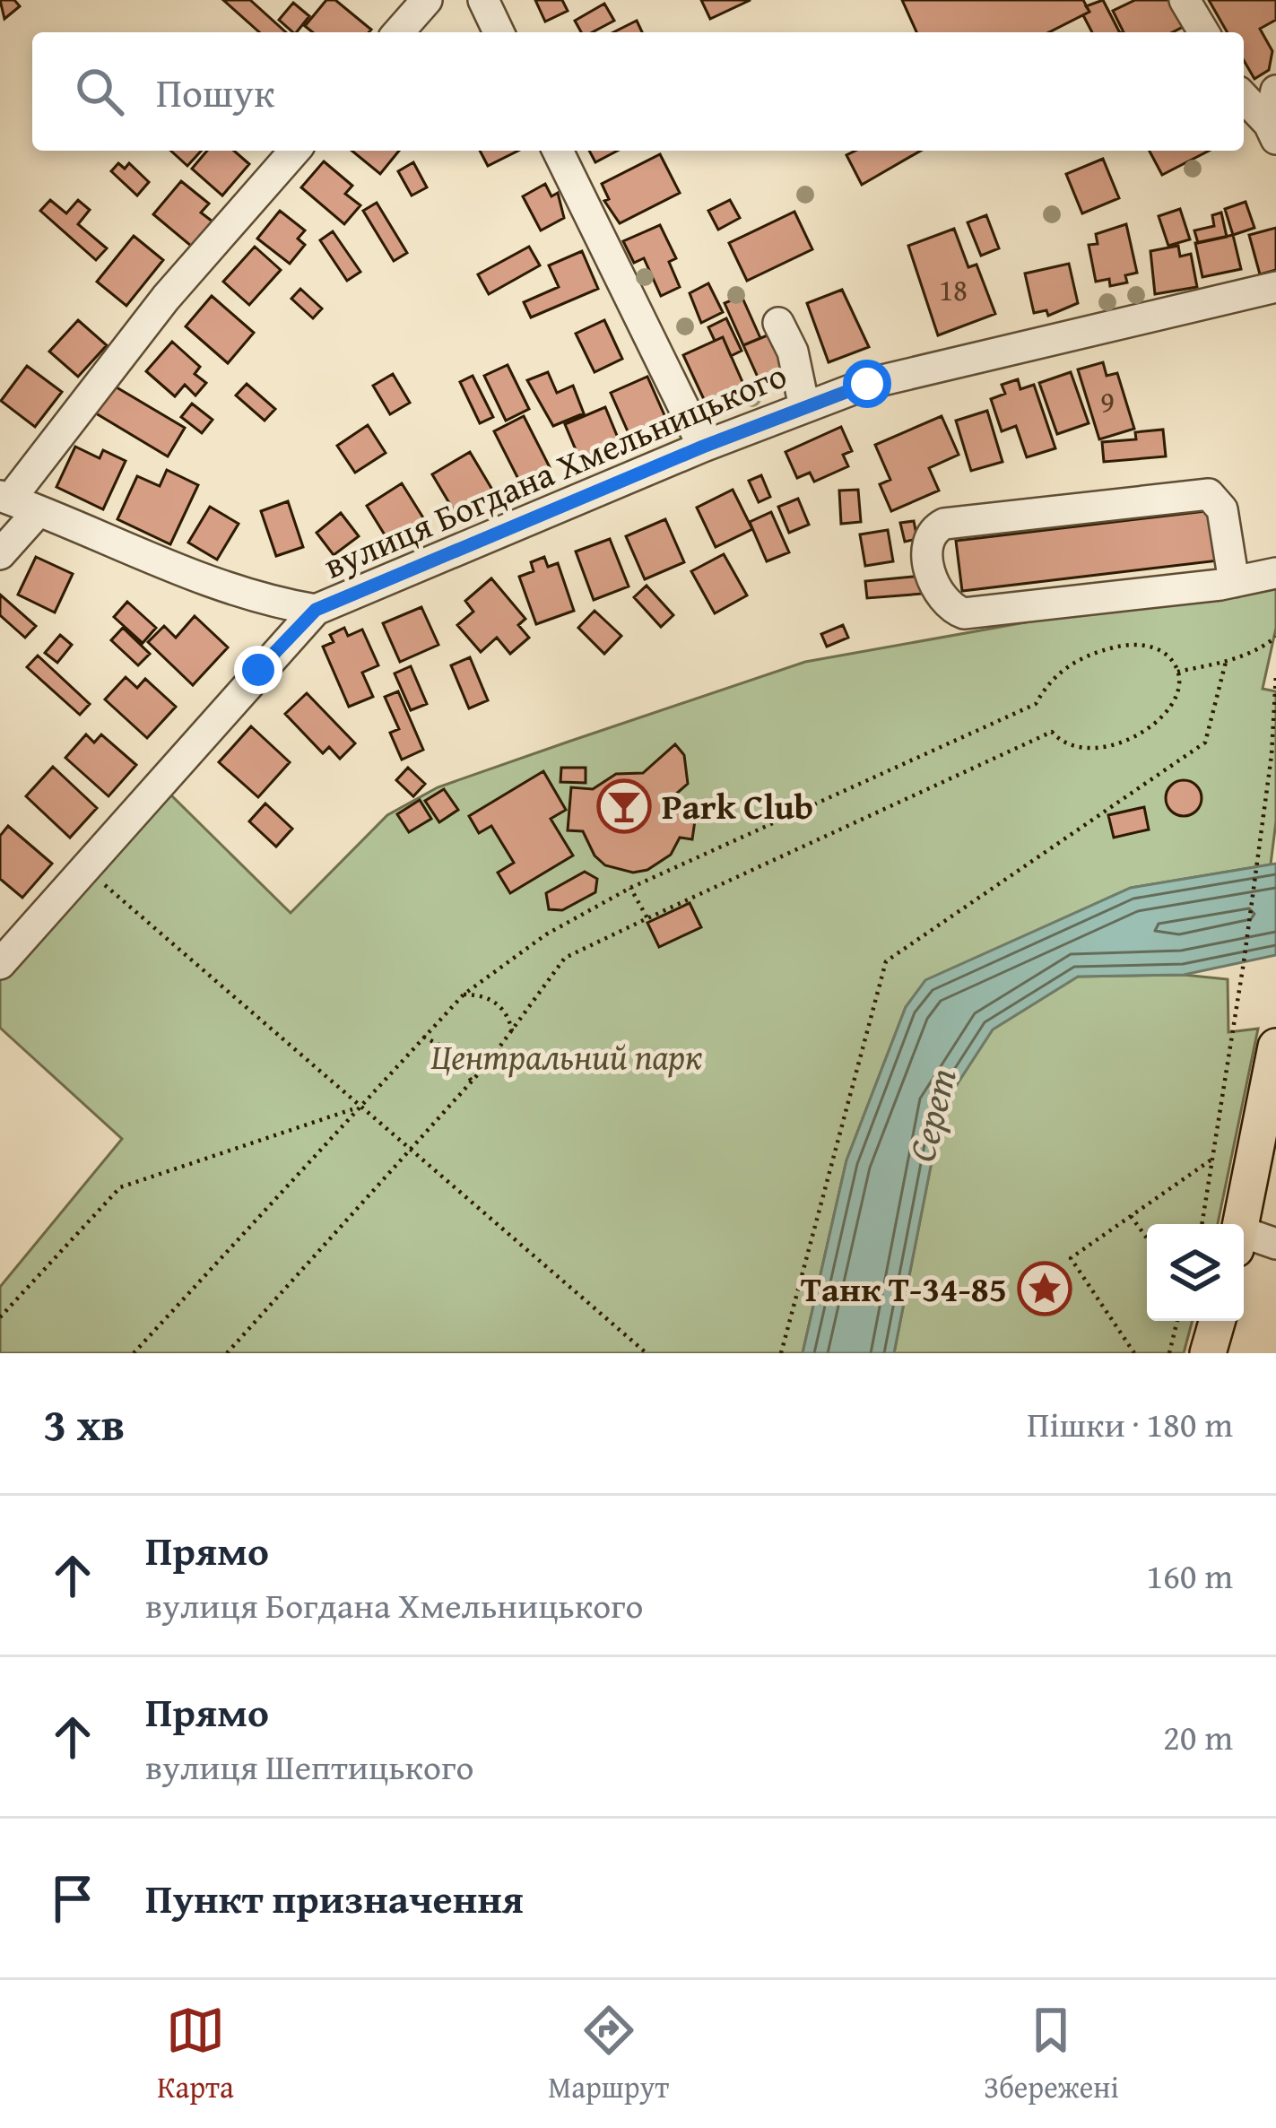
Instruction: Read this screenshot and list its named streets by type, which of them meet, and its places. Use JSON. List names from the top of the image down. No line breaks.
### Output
{"streets":{"street":["вулиця Богдана Хмельницького"]},"water":["Серет"],"parks":["Центральний парк"],"places":{"bar":["Park Club"],"place":["Танк Т-34-85"]},"house_numbers":["18","9"],"page":{"search":"Пошук","heading":["3 хв","Пішки · 180 m"],"list":[["Прямо","вулиця Богдана Хмельницького","160 m"],["Прямо","вулиця Шептицького","20 m"],"Пункт призначення"],"nav":["Карта","Маршрут","Збережені"]}}
